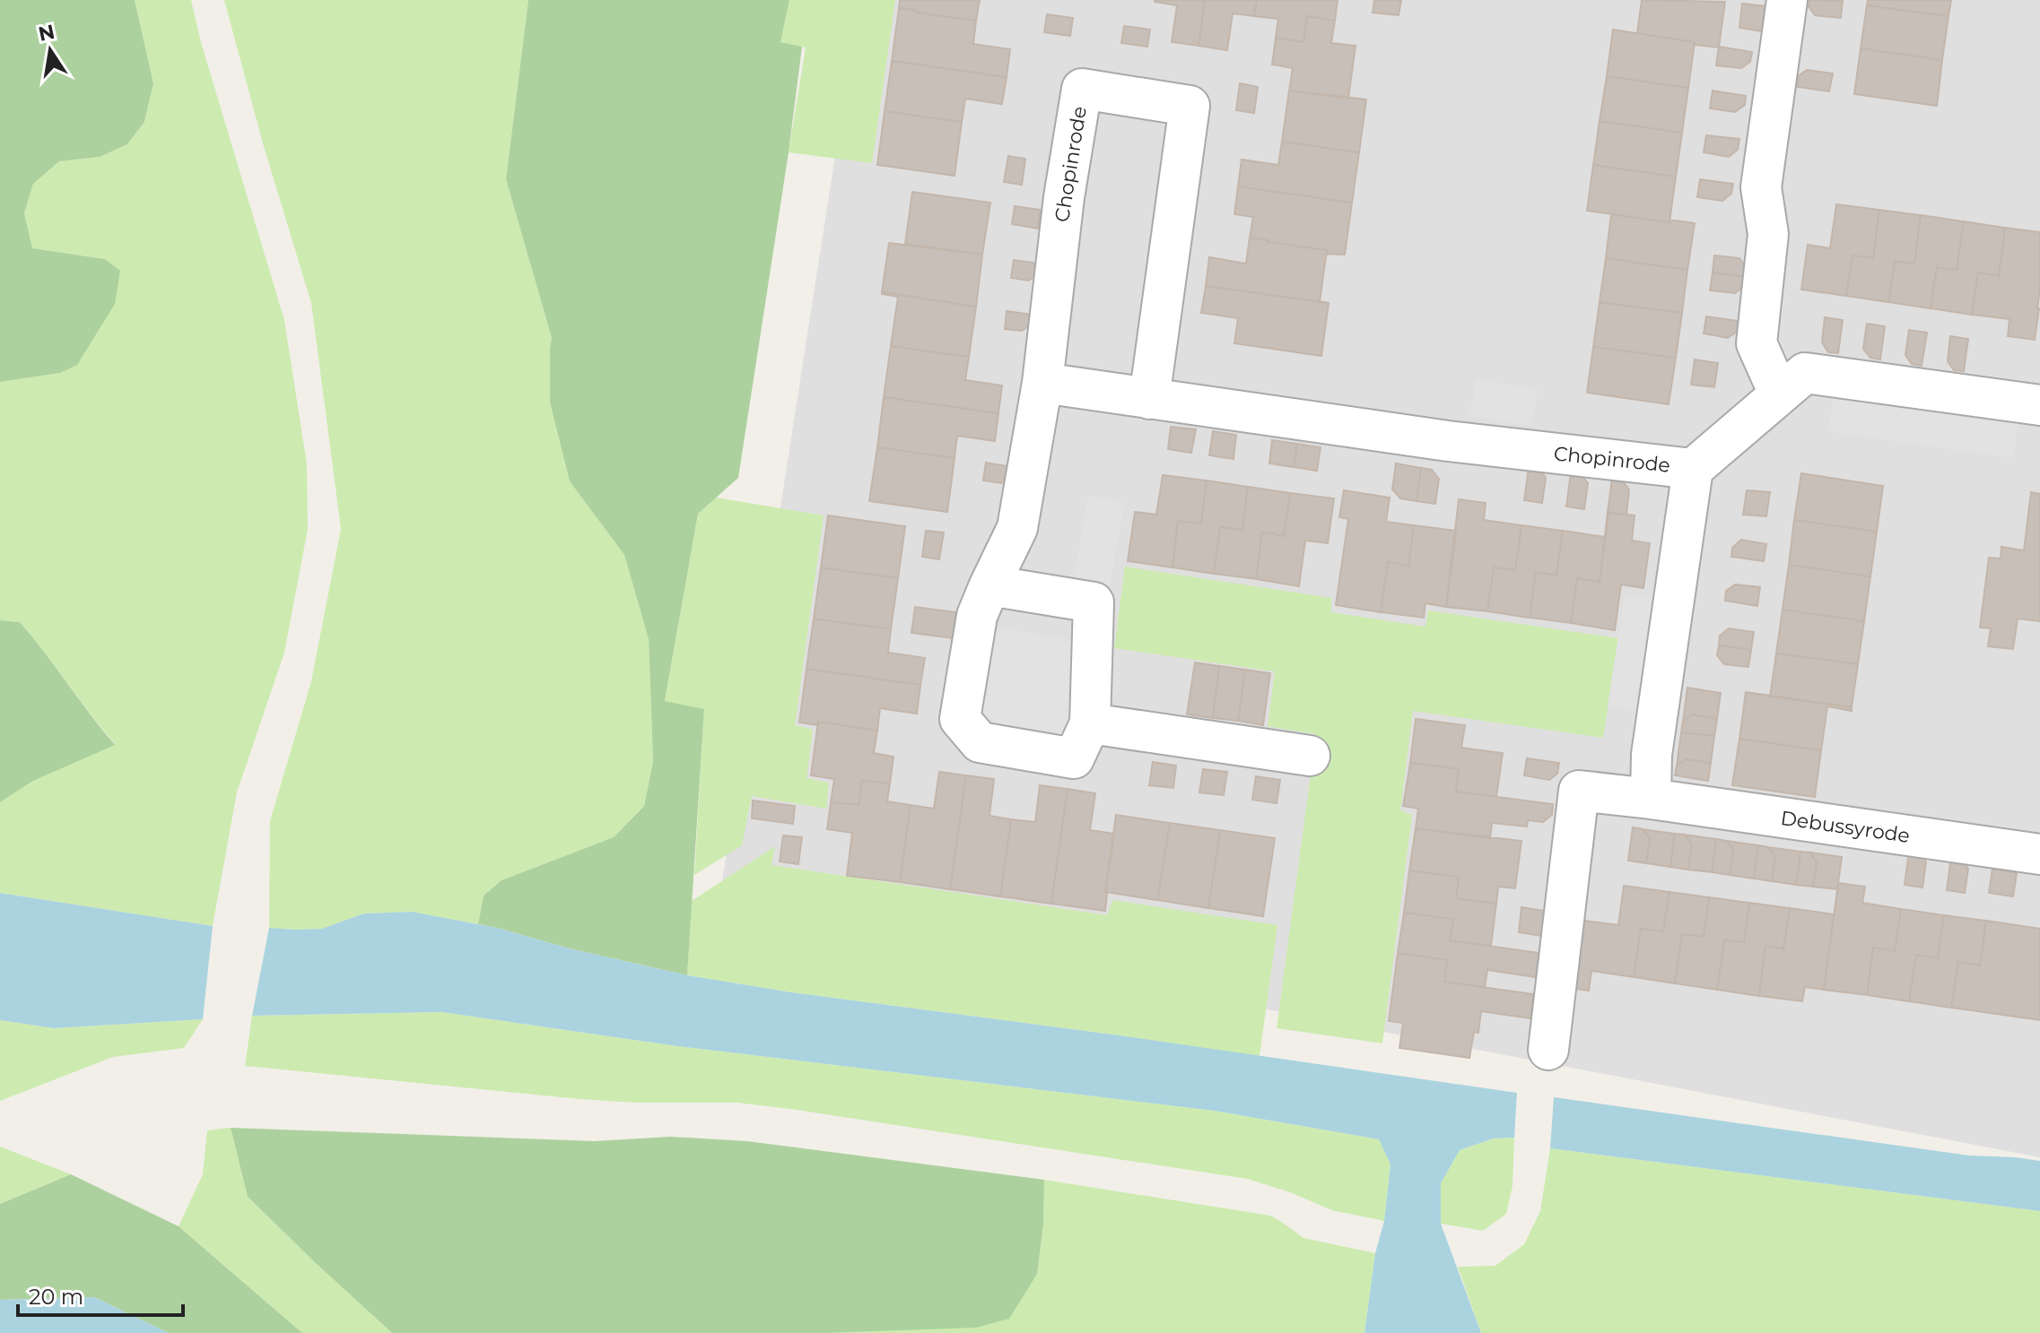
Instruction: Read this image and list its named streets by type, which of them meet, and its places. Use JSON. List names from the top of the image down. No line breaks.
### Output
{"streets":{"street":["Chopinrode","Debussyrode"]},"scale_bar":"20 m","north":"top"}
